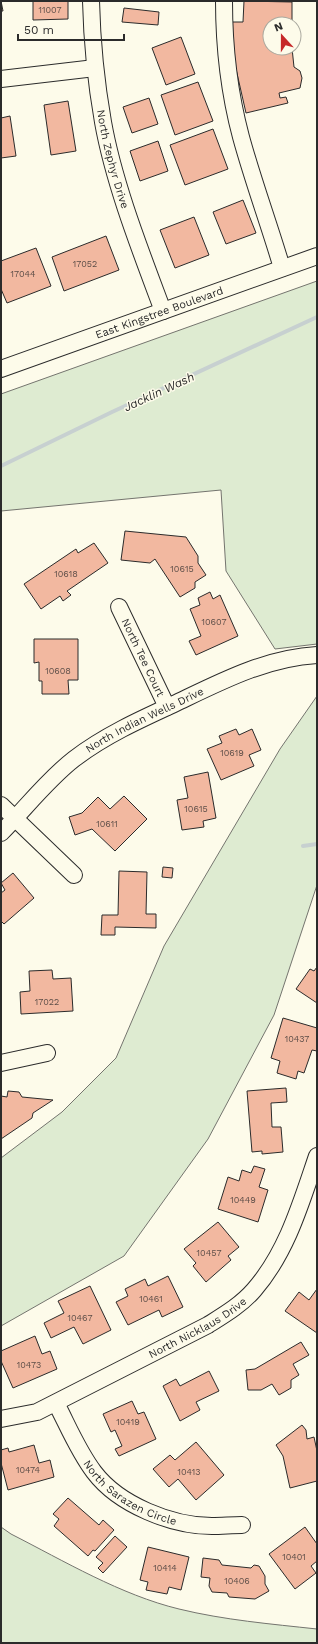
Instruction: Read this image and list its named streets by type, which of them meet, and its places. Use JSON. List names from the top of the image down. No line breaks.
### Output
{"streets":{"street":["North Zephyr Drive","East Kingstree Boulevard","North Tee Court","North Indian Wells Drive","North Nicklaus Drive","North Sarazen Circle"]},"crossings":[["North Zephyr Drive","East Kingstree Boulevard"],["North Tee Court","North Indian Wells Drive"],["North Nicklaus Drive","North Sarazen Circle"]],"water":["Jacklin Wash"],"house_numbers":["11007","17052","17044","10615","10618","10607","10608","10619","10615","10611","17022","10437","10449","10457","10461","10467","10473","10419","10474","10413","10401","10414","10406"],"scale_bar":"50 m","north":"top"}
